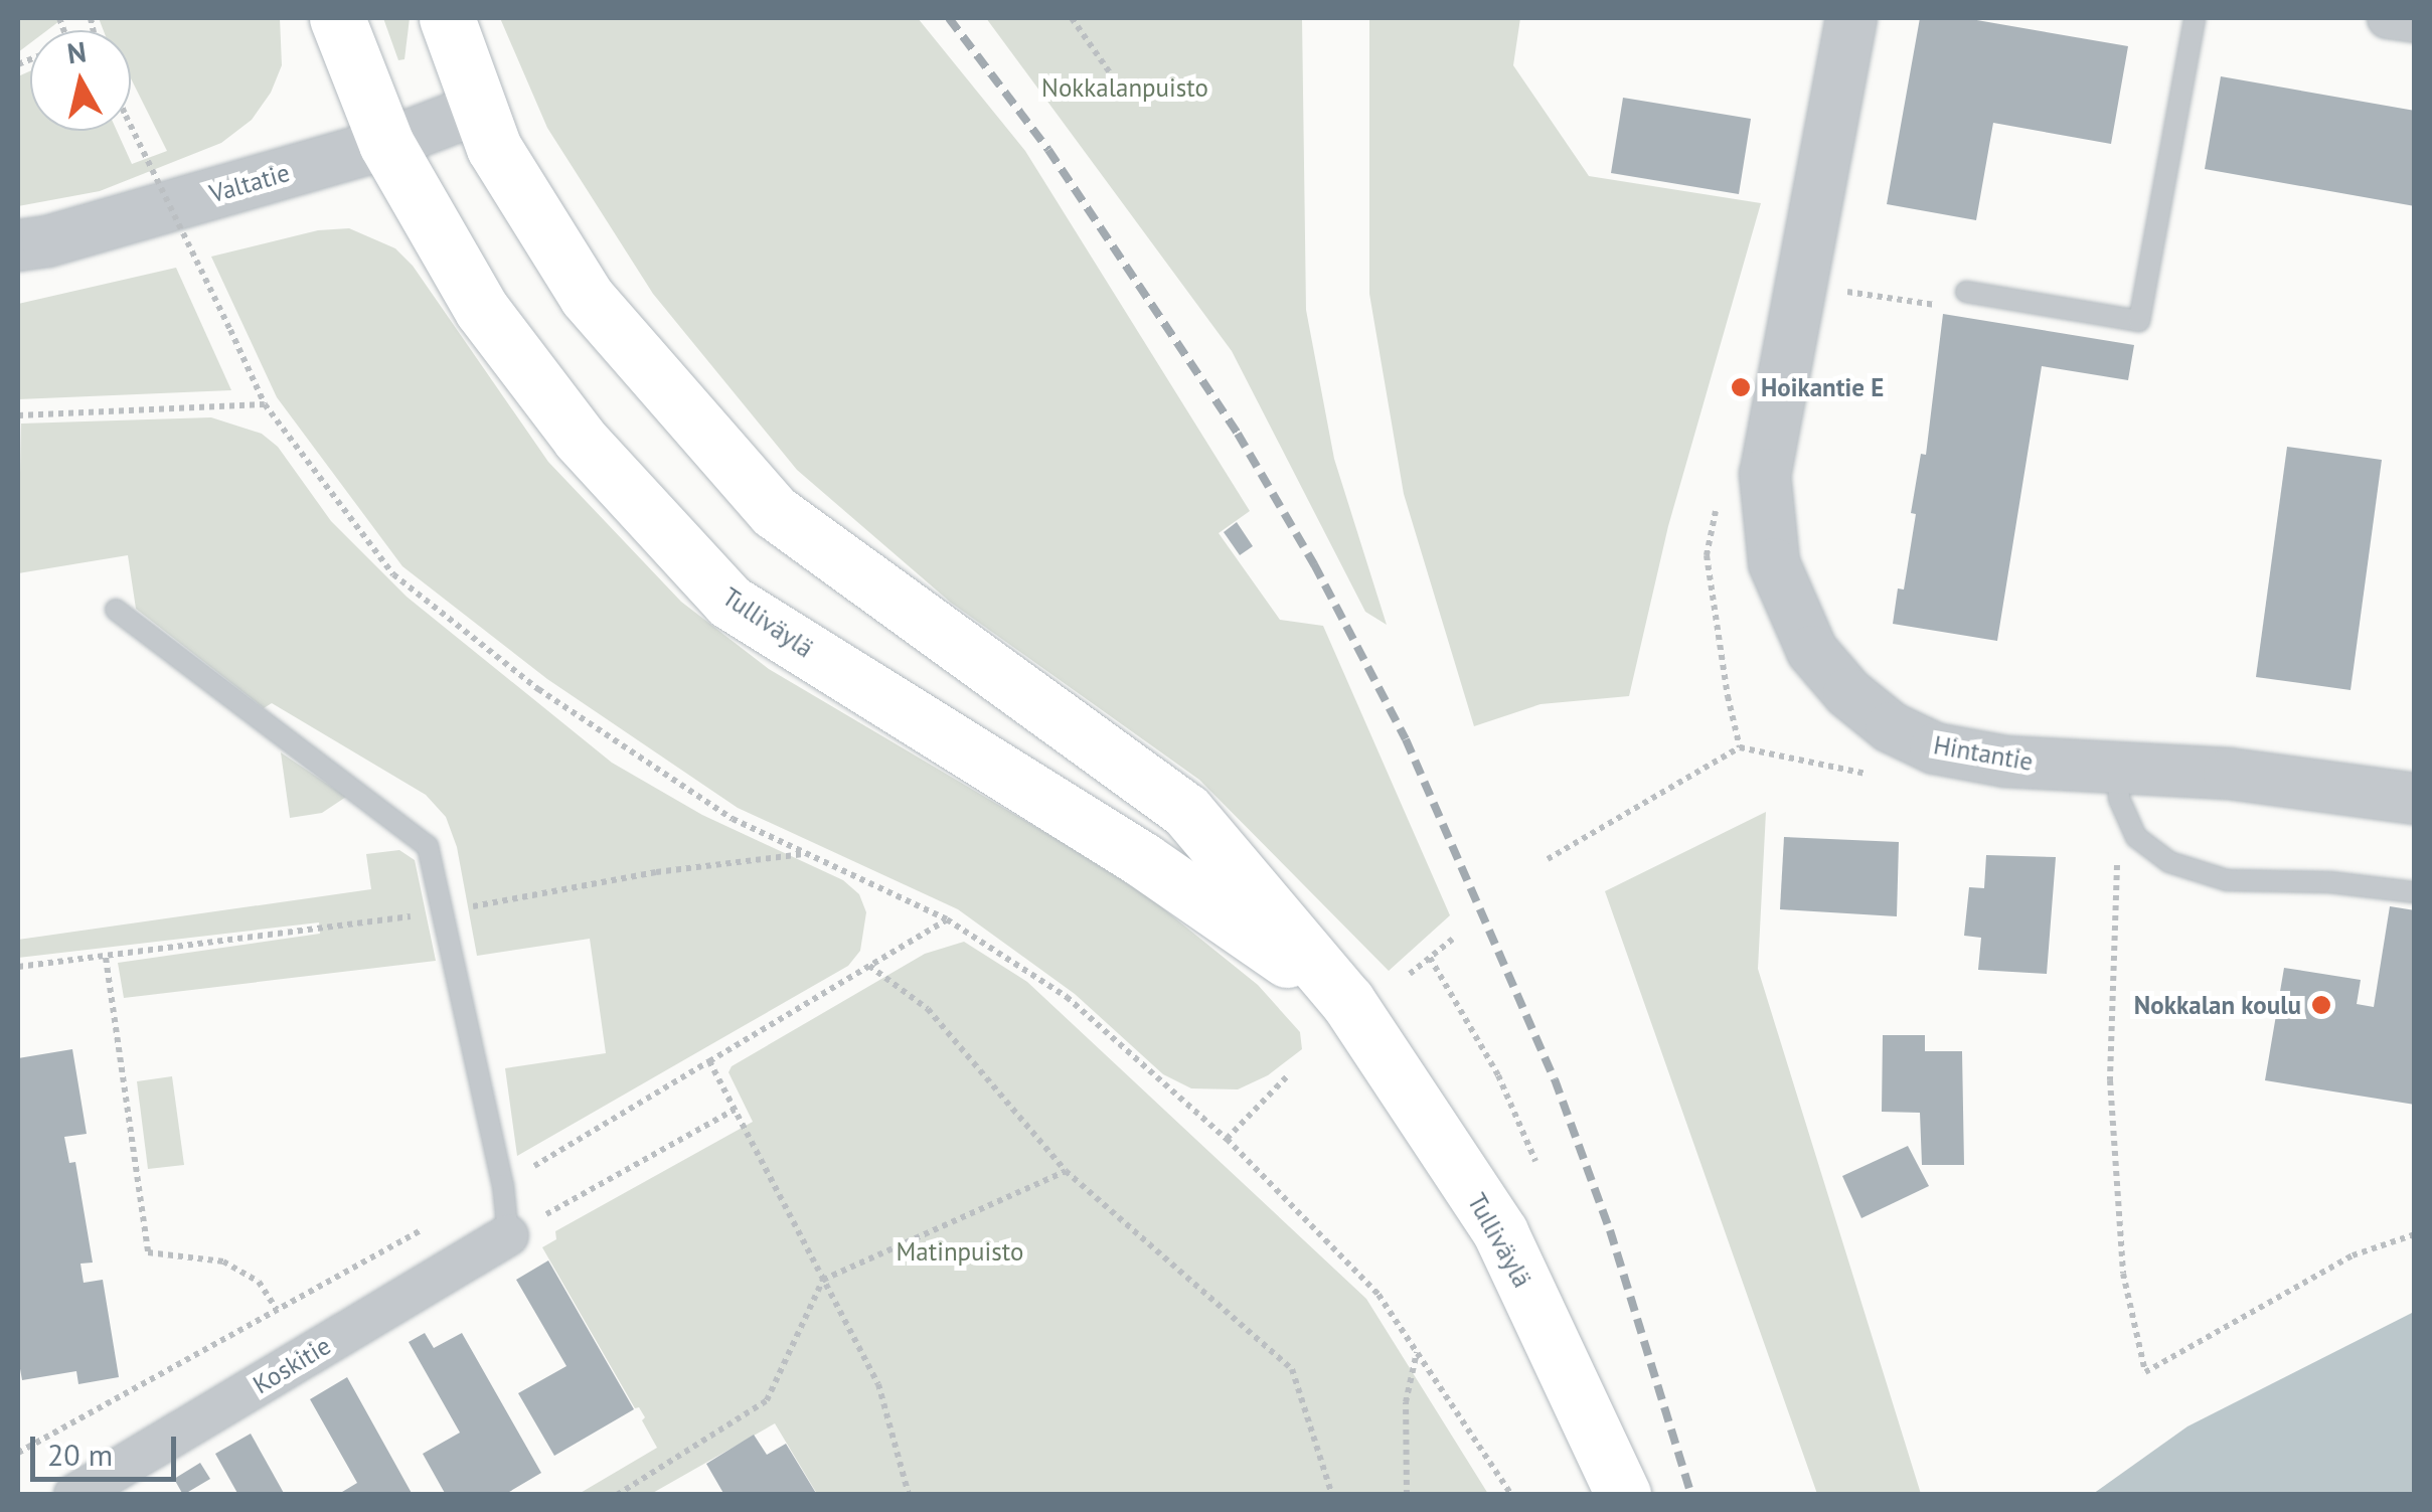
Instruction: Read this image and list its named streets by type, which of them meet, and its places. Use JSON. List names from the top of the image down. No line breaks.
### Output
{"streets":{"main road":["Tulliväylä"],"street":["Valtatie","Hintantie","Koskitie"]},"crossings":[["Valtatie","Tulliväylä"]],"parks":["Nokkalanpuisto","Matinpuisto"],"places":["Hoikantie E","Nokkalan koulu"],"scale_bar":"20 m","north":"top"}
